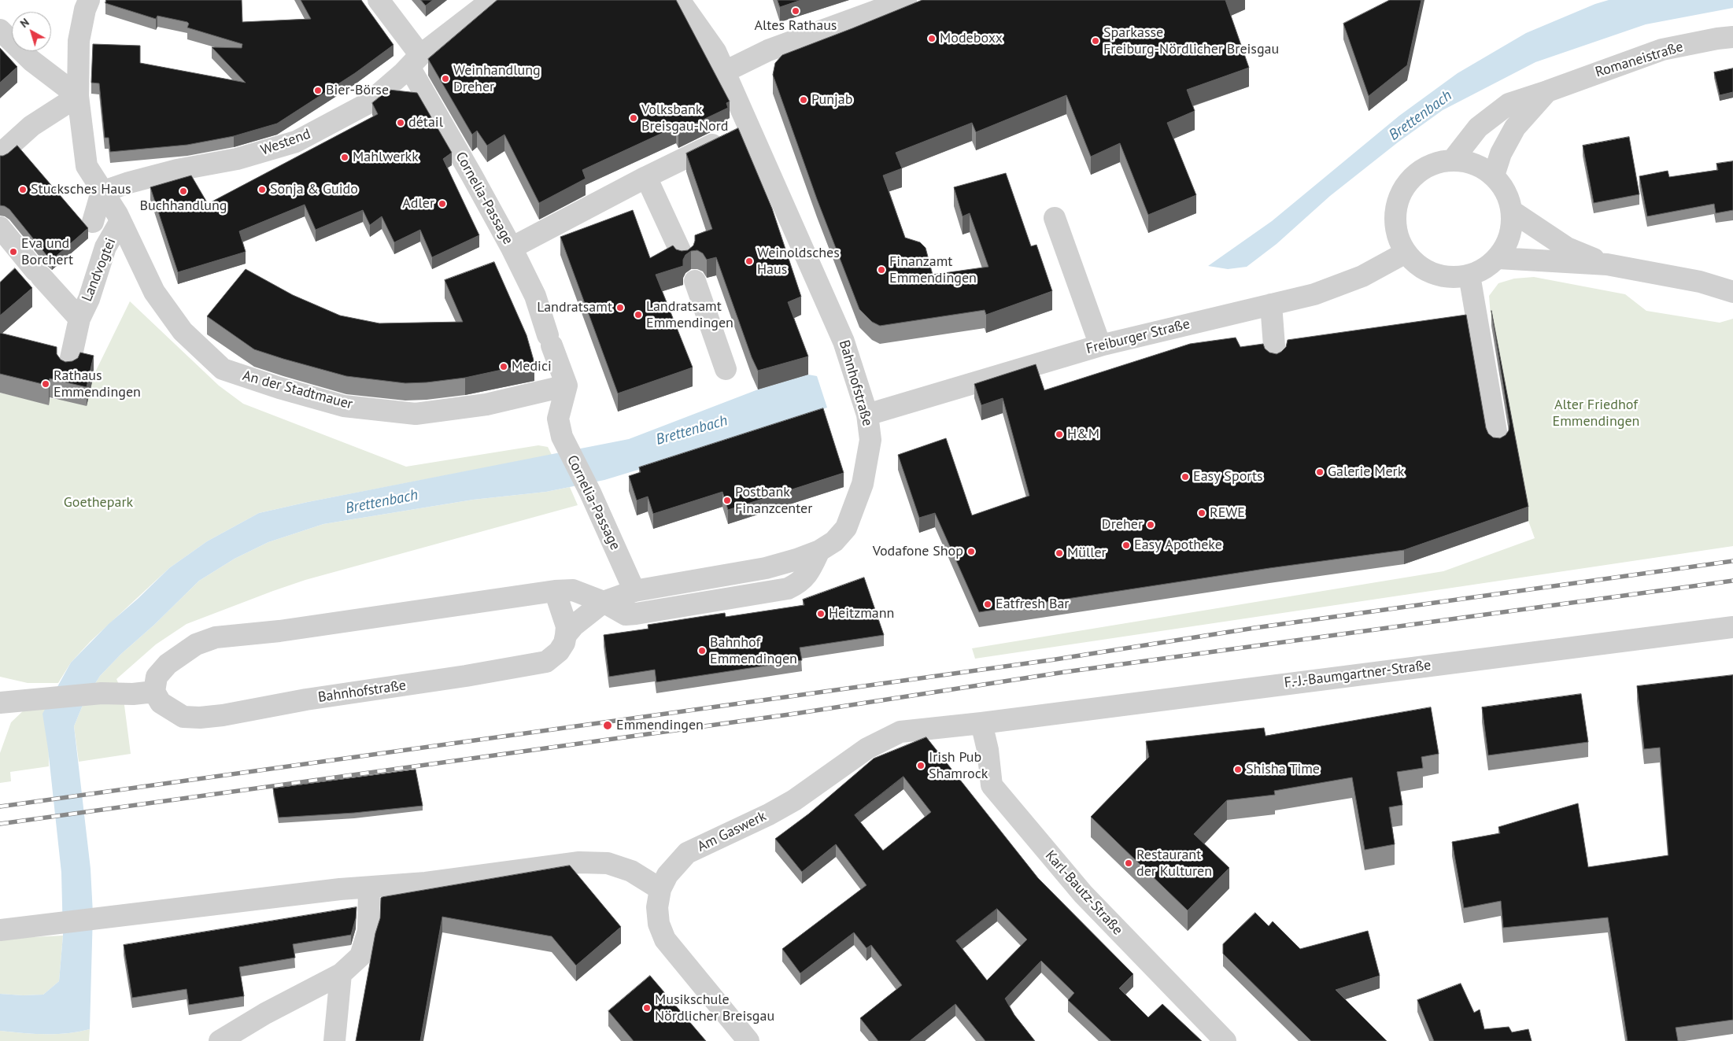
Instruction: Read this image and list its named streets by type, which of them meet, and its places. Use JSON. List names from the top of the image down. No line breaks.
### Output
{"streets":{"street":["Romaneistraße","Westend","Cornelia-Passage","Landvogtei","Freiburger Straße","Bahnhofstraße","An der Stadtmauer","F.-J.-Baumgartner-Straße","Am Gaswerk","Karl-Bautz-Straße"]},"crossings":[["Romaneistraße","Freiburger Straße"],["Westend","Cornelia-Passage"],["Westend","Landvogtei"],["Cornelia-Passage","Bahnhofstraße"],["Cornelia-Passage","An der Stadtmauer"],["Landvogtei","An der Stadtmauer"],["Freiburger Straße","Bahnhofstraße"],["F.-J.-Baumgartner-Straße","Am Gaswerk"],["F.-J.-Baumgartner-Straße","Karl-Bautz-Straße"],["Am Gaswerk","Karl-Bautz-Straße"]],"water":["Brettenbach"],"parks":["Alter Friedhof Emmendingen","Goethepark"],"places":["Altes Rathaus","Modeboxx","Sparkasse Freiburg-Nördlicher Breisgau","Weinhandlung Dreher","Bier-Börse","Punjab","Volksbank Breisgau-Nord","détail","Mahlwerkk","Stucksches Haus","Sonja & Guido","Buchhandlung","Adler","Eva und Borchert","Weinoldsches Haus","Finanzamt Emmendingen","Landratsamt","Landratsamt Emmendingen","Medici","Rathaus Emmendingen","H&M","Galerie Merk","Easy Sports","Postbank Finanzcenter","REWE","Dreher","Easy Apotheke","Vodafone Shop","Müller","Eatfresh Bar","Heitzmann","Bahnhof Emmendingen","Emmendingen","Irish Pub Shamrock","Shisha Time","Restaurant der Kulturen","Musikschule Nördlicher Breisgau"],"north":"top left"}
